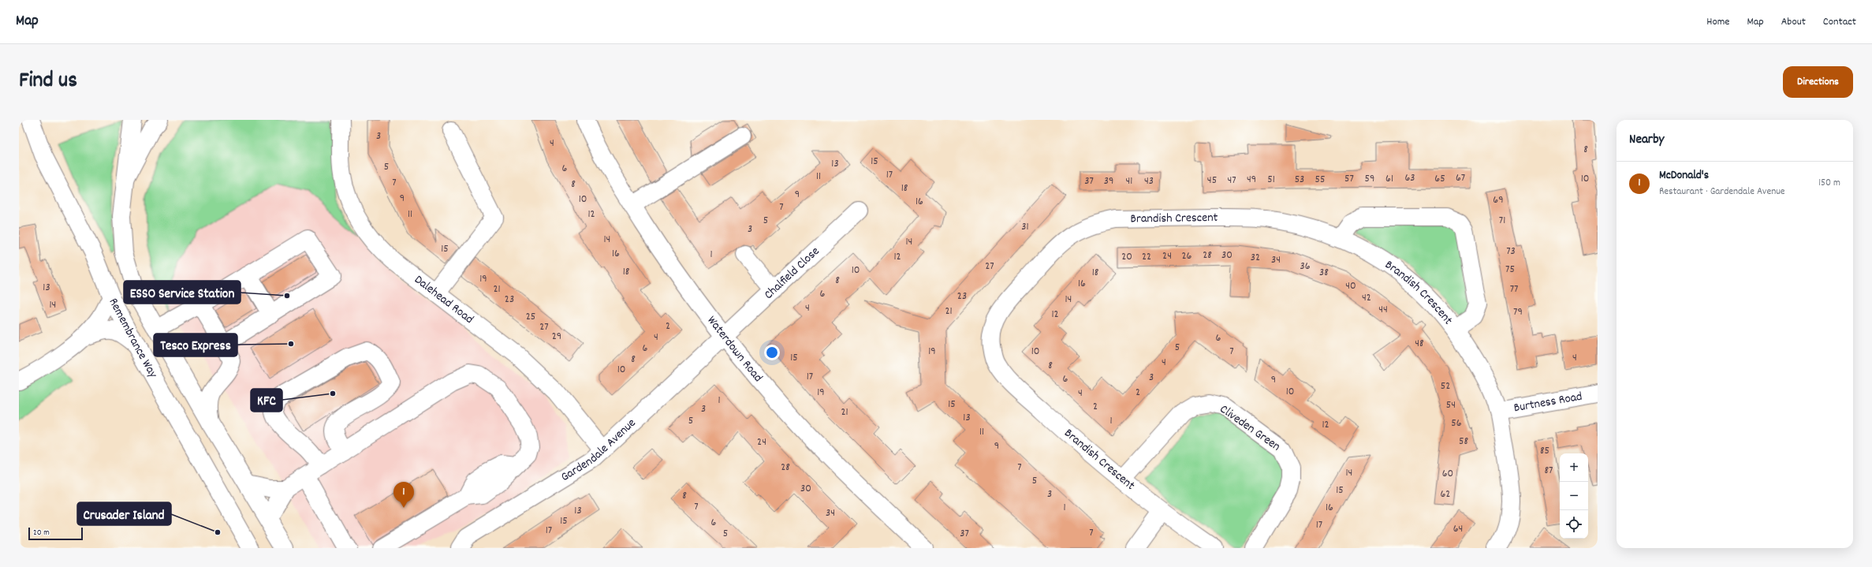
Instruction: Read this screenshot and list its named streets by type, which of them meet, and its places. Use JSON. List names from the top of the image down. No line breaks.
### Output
{"streets":{"main road":["Brandish Crescent","Chalfield Close","Dalehead Road","Remembrance Way","Waterdown Road","Burtness Road","Cliveden Green","Gardendale Avenue"]},"crossings":[["Brandish Crescent","Burtness Road"],["Brandish Crescent","Cliveden Green"],["Chalfield Close","Waterdown Road"],["Chalfield Close","Gardendale Avenue"],["Dalehead Road","Gardendale Avenue"],["Waterdown Road","Gardendale Avenue"]],"places":["ESSO Service Station","Tesco Express","KFC","Crusader Island"],"house_numbers":["3","4","8","15","13","5","6","17","11","63","67","57","59","61","65","10","49","51","53","55","45","47","37","39","41","43","7","8","18","9","9","10","69","16","7","11","12","5","71","31","3","14","14","15","73","16","1","28","30","24","26","12","20","22","32","34","27","36","75","10","18","18","38","19","8","16","40","13","21","77","6","23","42","23","14","14","4","44","21","79","12","25","2","27","29","4","6","48","5","6","19","10","7","15","4","8","4","8","10","17","3","6","9","52","10","19","2","4","1","15","54","2","3","21","13","5","1","56","12","11","58","24","9","85","28","7","87","14","60","5","30","15","3","62","8","7","1","16","13","34","15","6","17","64","17","7","5","37"],"scale_bar":"20 m","page":{"header":"Map","nav":["Home","Map","About","Contact"],"title":"Find us","buttons":"Directions","heading":"Nearby","list":[{"mark":"1","name":"McDonald's","note":"Restaurant · Gardendale Avenue","value":"150 m"}],"map_buttons":["+","−"],"pins":"1","scale":"20 m"}}
